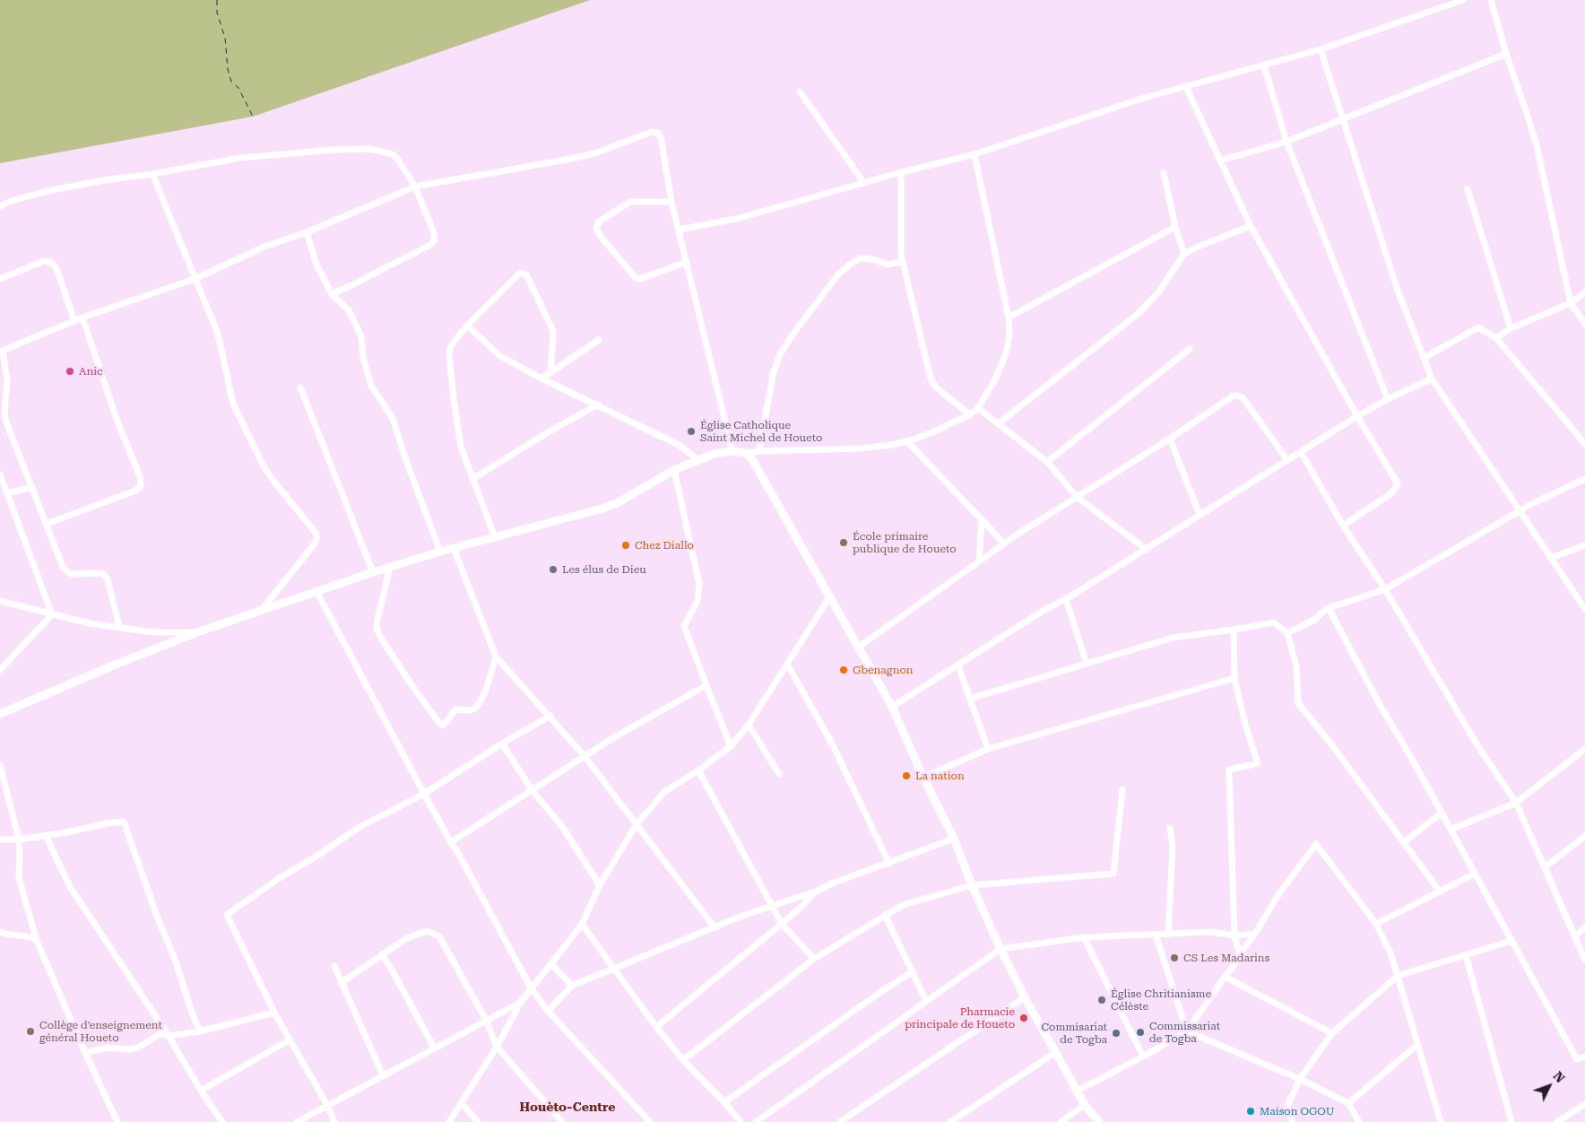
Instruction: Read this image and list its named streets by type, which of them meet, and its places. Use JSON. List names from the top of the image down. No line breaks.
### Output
{"districts":["Houèto-Centre"],"places":["Anic","Église Catholique Saint Michel de Houeto","École primaire publique de Houeto","Chez Diallo","Les élus de Dieu","Gbenagnon","La nation","CS Les Madarins","Église Chritianisme Célèste","Pharmacie principale de Houeto","Collège d’enseignement général Houeto","Commissariat de Togba","Commisariat de Togba","Maison OGOU"],"north":"top right"}
